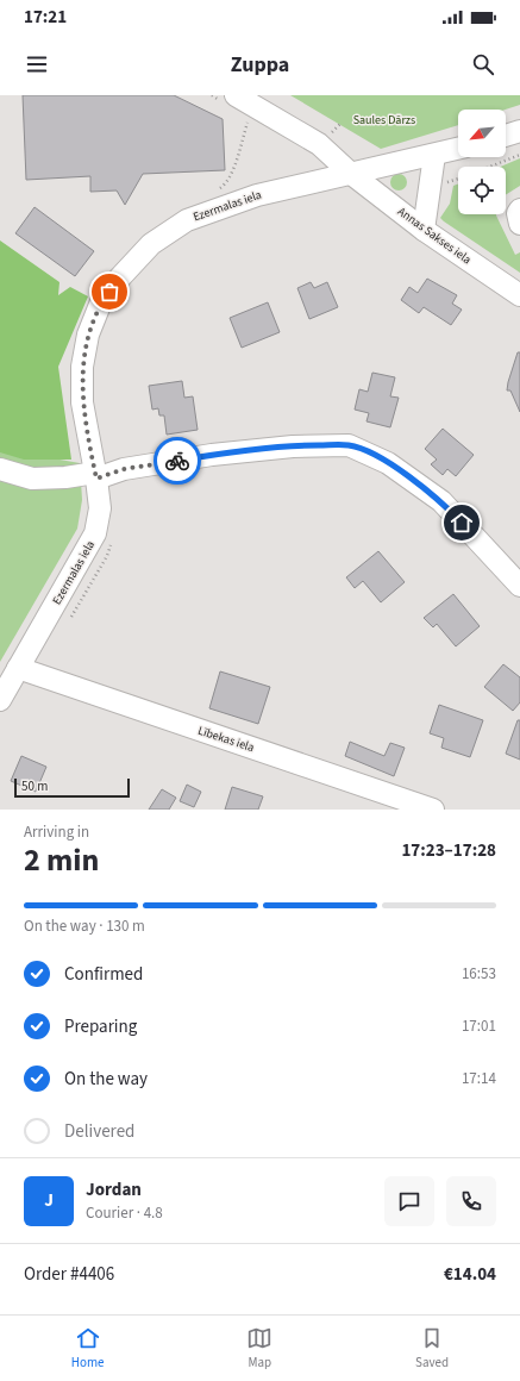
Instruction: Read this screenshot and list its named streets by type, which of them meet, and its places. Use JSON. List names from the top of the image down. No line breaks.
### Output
{"streets":{"street":["Ezermalas iela","Annas Sakses iela","Lībekas iela"]},"crossings":[["Ezermalas iela","Annas Sakses iela"],["Ezermalas iela","Lībekas iela"]],"parks":["Saules Dārzs"],"scale_bar":"50 m","north":"bottom left","page":{"status":"17:21","header":"Zuppa","scale":"50 m","heading":["2 min","Arriving in","17:23–17:28"],"panel":["Jordan","Courier · 4.8","Order #4406","€14.04"],"bar":"On the way · 130 m","list":[["Confirmed","16:53"],["Preparing","17:01"],["On the way","17:14"],"Delivered"],"round":"J","tabs":["Home","Map","Saved"]}}
